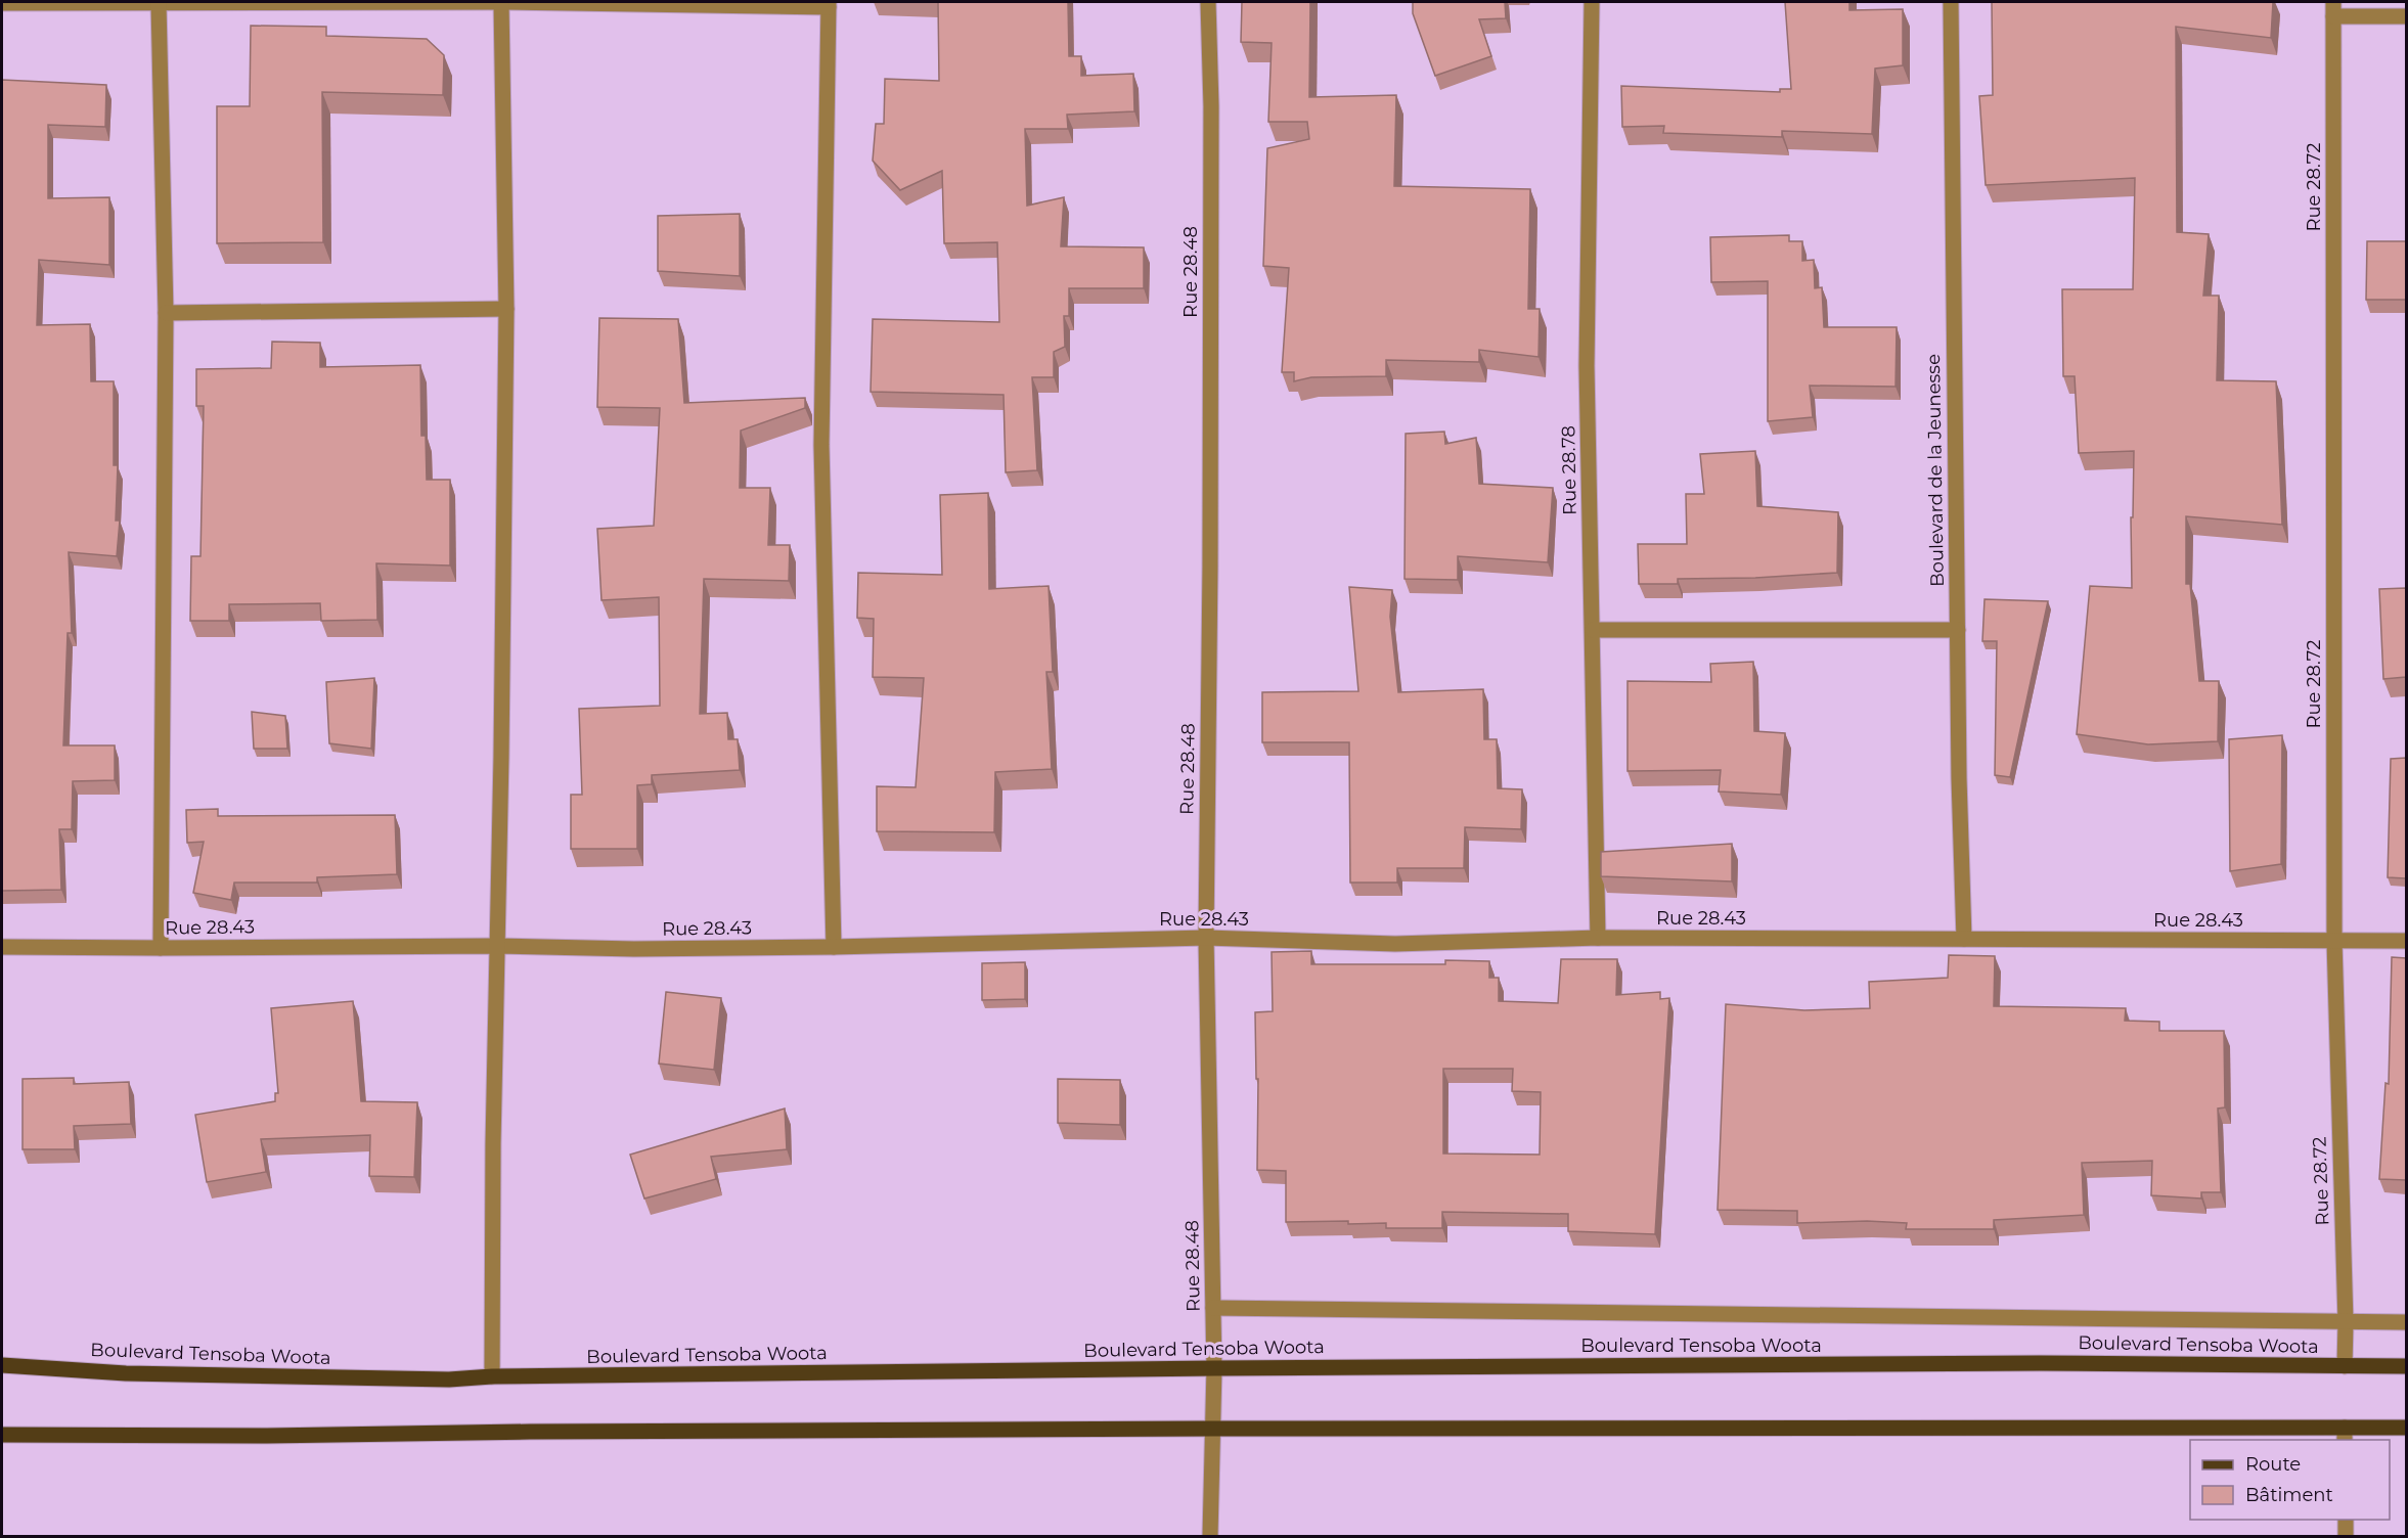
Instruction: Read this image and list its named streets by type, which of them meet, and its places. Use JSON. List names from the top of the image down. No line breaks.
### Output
{"streets":{"main road":["Boulevard Tensoba Woota"],"street":["Rue 28.72","Rue 28.48","Rue 28.78","Boulevard de la Jeunesse","Rue 28.43"]},"crossings":[["Rue 28.72","Rue 28.43"],["Rue 28.72","Boulevard Tensoba Woota"],["Rue 28.48","Rue 28.43"],["Rue 28.48","Boulevard Tensoba Woota"],["Rue 28.78","Rue 28.43"],["Boulevard de la Jeunesse","Rue 28.43"]],"legend":["Route","Bâtiment"]}
